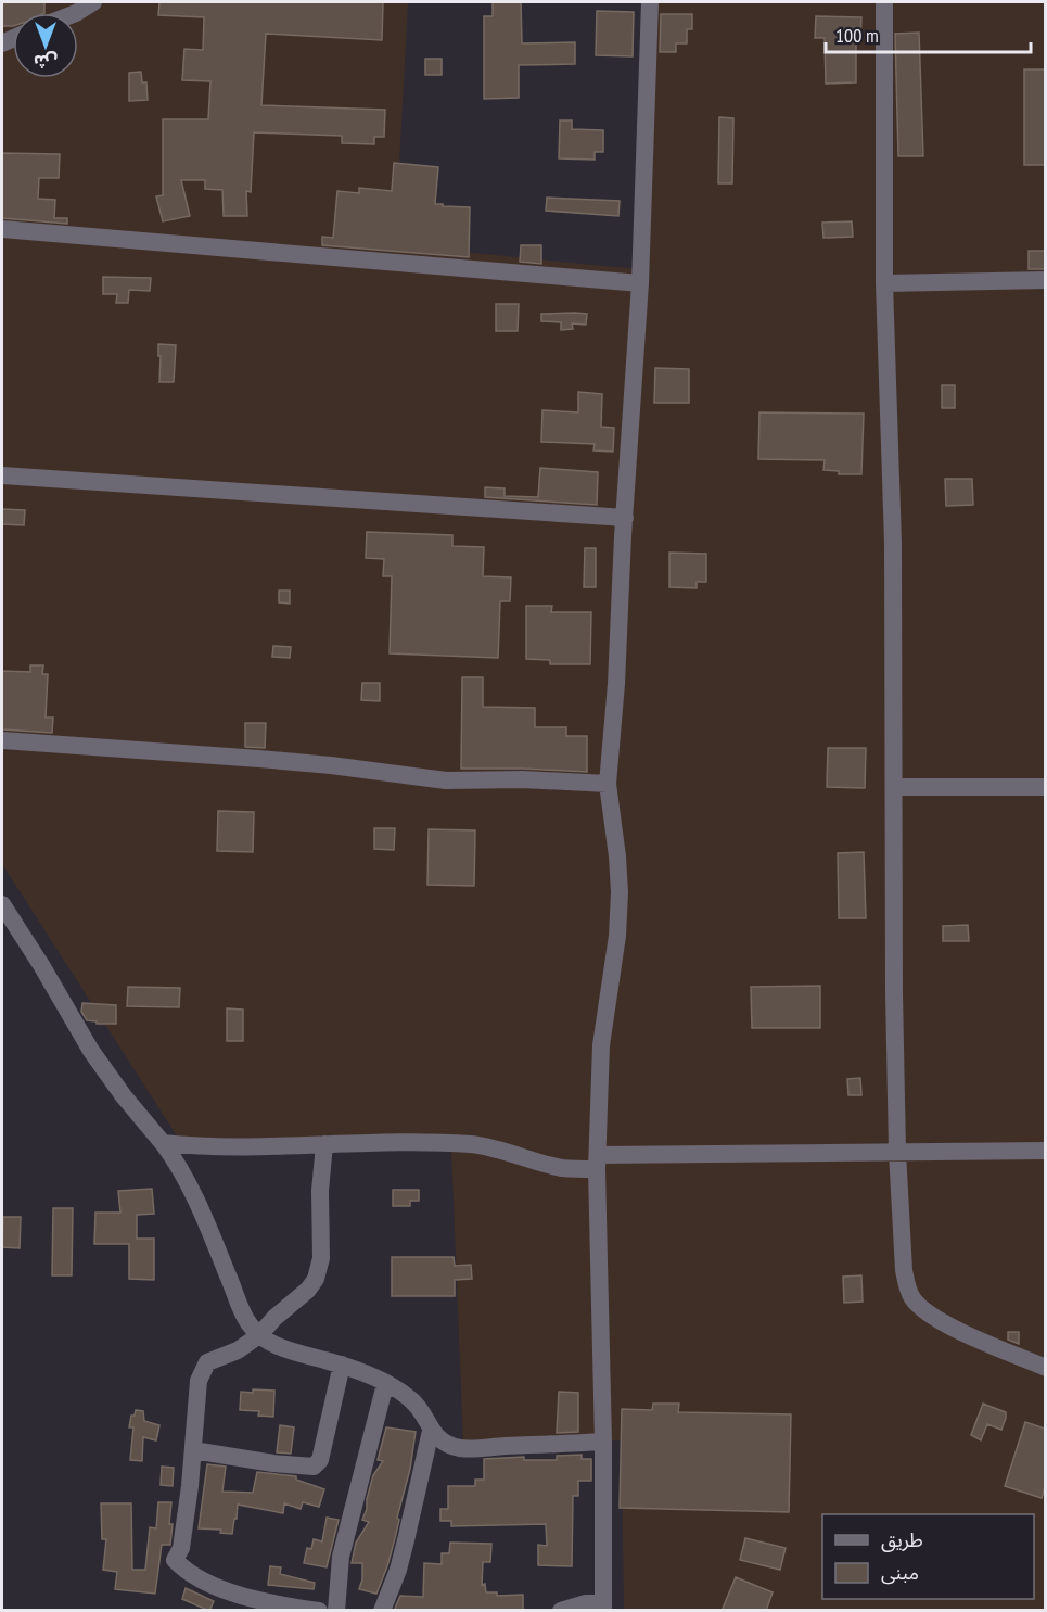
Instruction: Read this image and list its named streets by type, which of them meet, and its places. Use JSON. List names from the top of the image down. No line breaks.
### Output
{"legend":["طريق","مبنى"],"scale_bar":"100 m","north":"bottom"}
